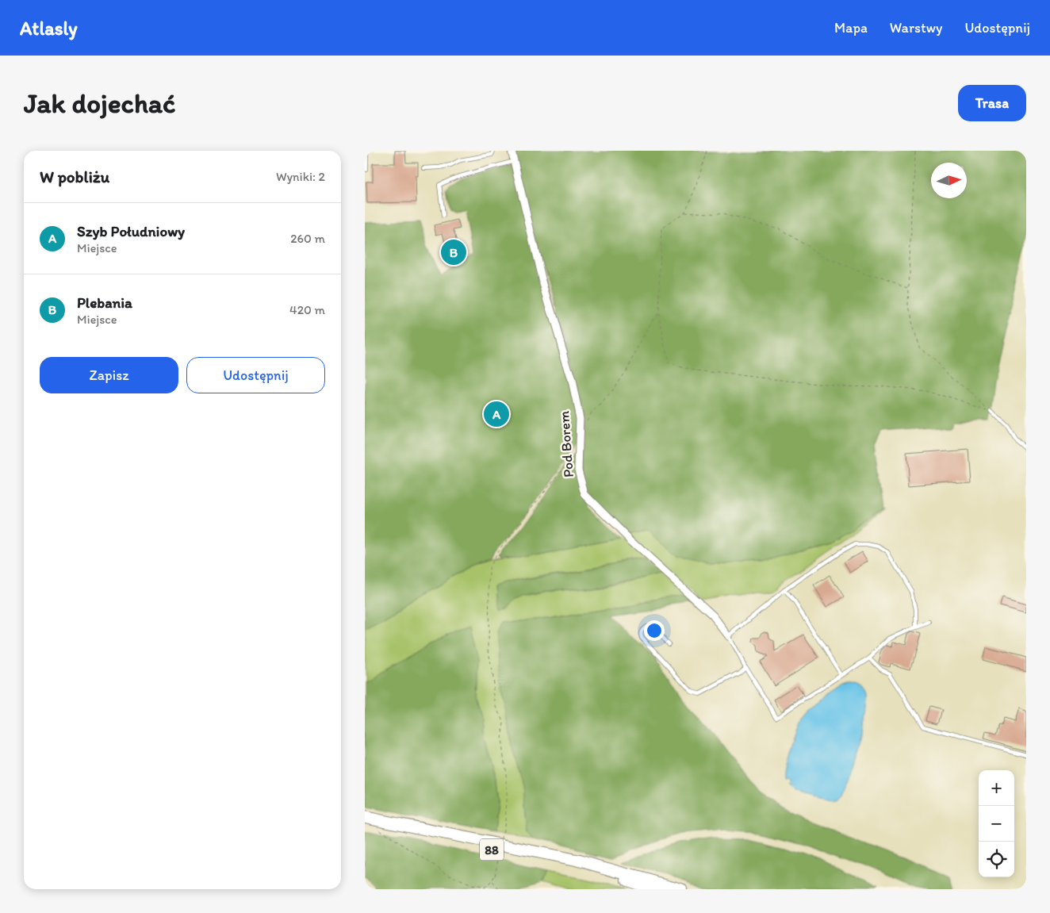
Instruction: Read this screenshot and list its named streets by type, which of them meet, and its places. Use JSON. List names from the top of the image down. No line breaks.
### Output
{"streets":{"main road":["88"],"street":["Pod Borem"]},"north":"right","page":{"header":"Atlasly","nav":["Mapa","Warstwy","Udostępnij"],"buttons":["Trasa",["Zapisz","Udostępnij"]],"title":"Jak dojechać","heading":["W pobliżu","Wyniki: 2"],"list":[{"mark":"A","name":"Szyb Południowy","note":"Miejsce","value":"260 m"},{"mark":"B","name":"Plebania","note":"Miejsce","value":"420 m"}],"pins":["B","A"],"map_buttons":["+","−"]}}
